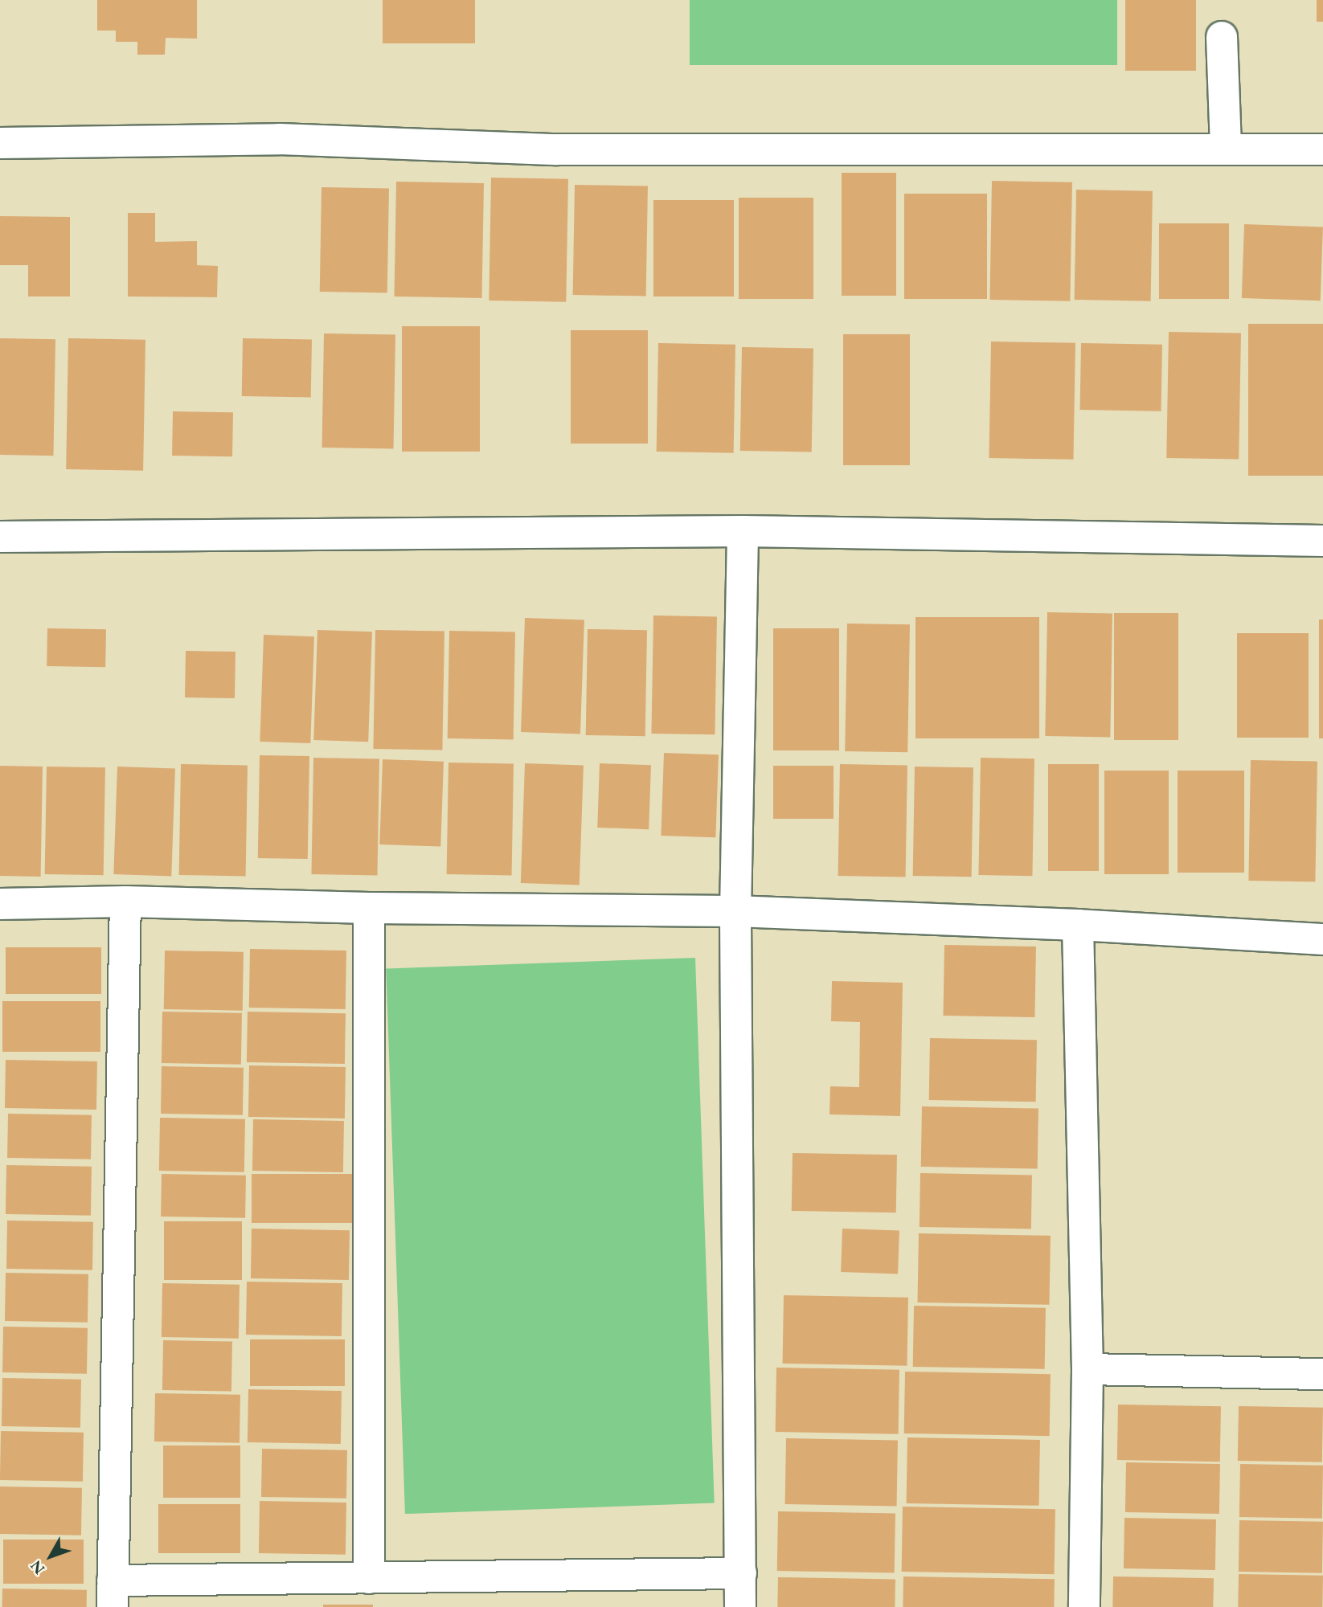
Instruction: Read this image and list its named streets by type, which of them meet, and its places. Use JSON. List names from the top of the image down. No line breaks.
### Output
{"north":"bottom left"}
